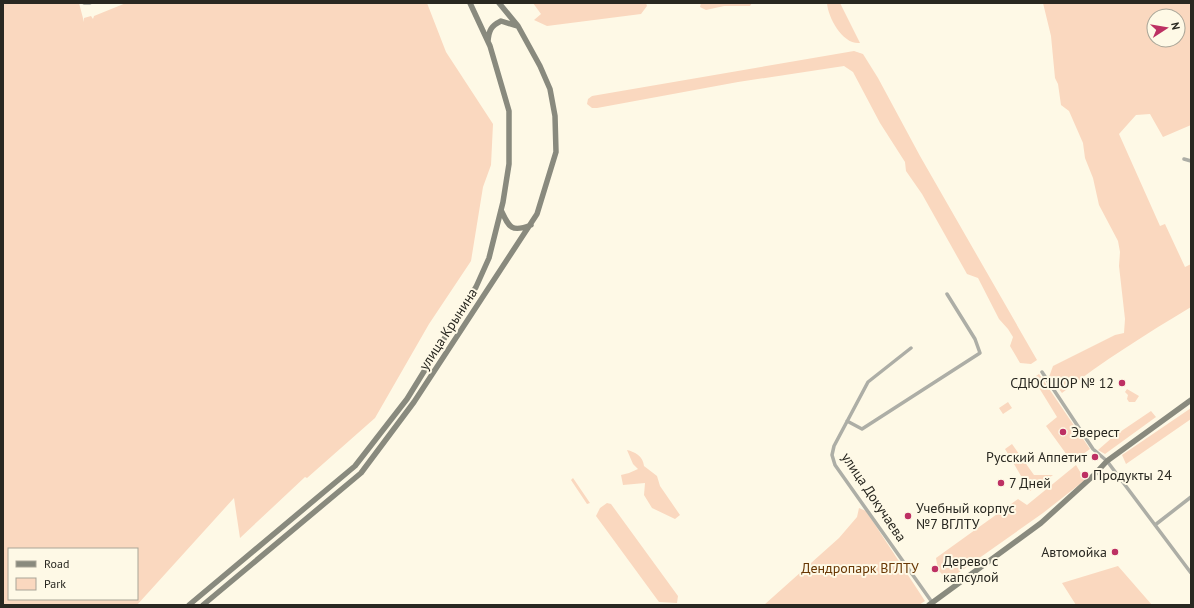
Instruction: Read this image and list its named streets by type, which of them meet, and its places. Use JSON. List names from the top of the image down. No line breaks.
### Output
{"streets":{"main road":["улица Крынина"],"street":["улица Докучаева"]},"parks":["Дендропарк ВГЛТУ"],"places":["СДЮСШОР № 12","Эверест","Русский Аппетит","Продукты 24","7 Дней","Учебный корпус №7 ВГЛТУ","Автомойка","Дерево с капсулой"],"legend":["Road","Park"],"north":"right"}
